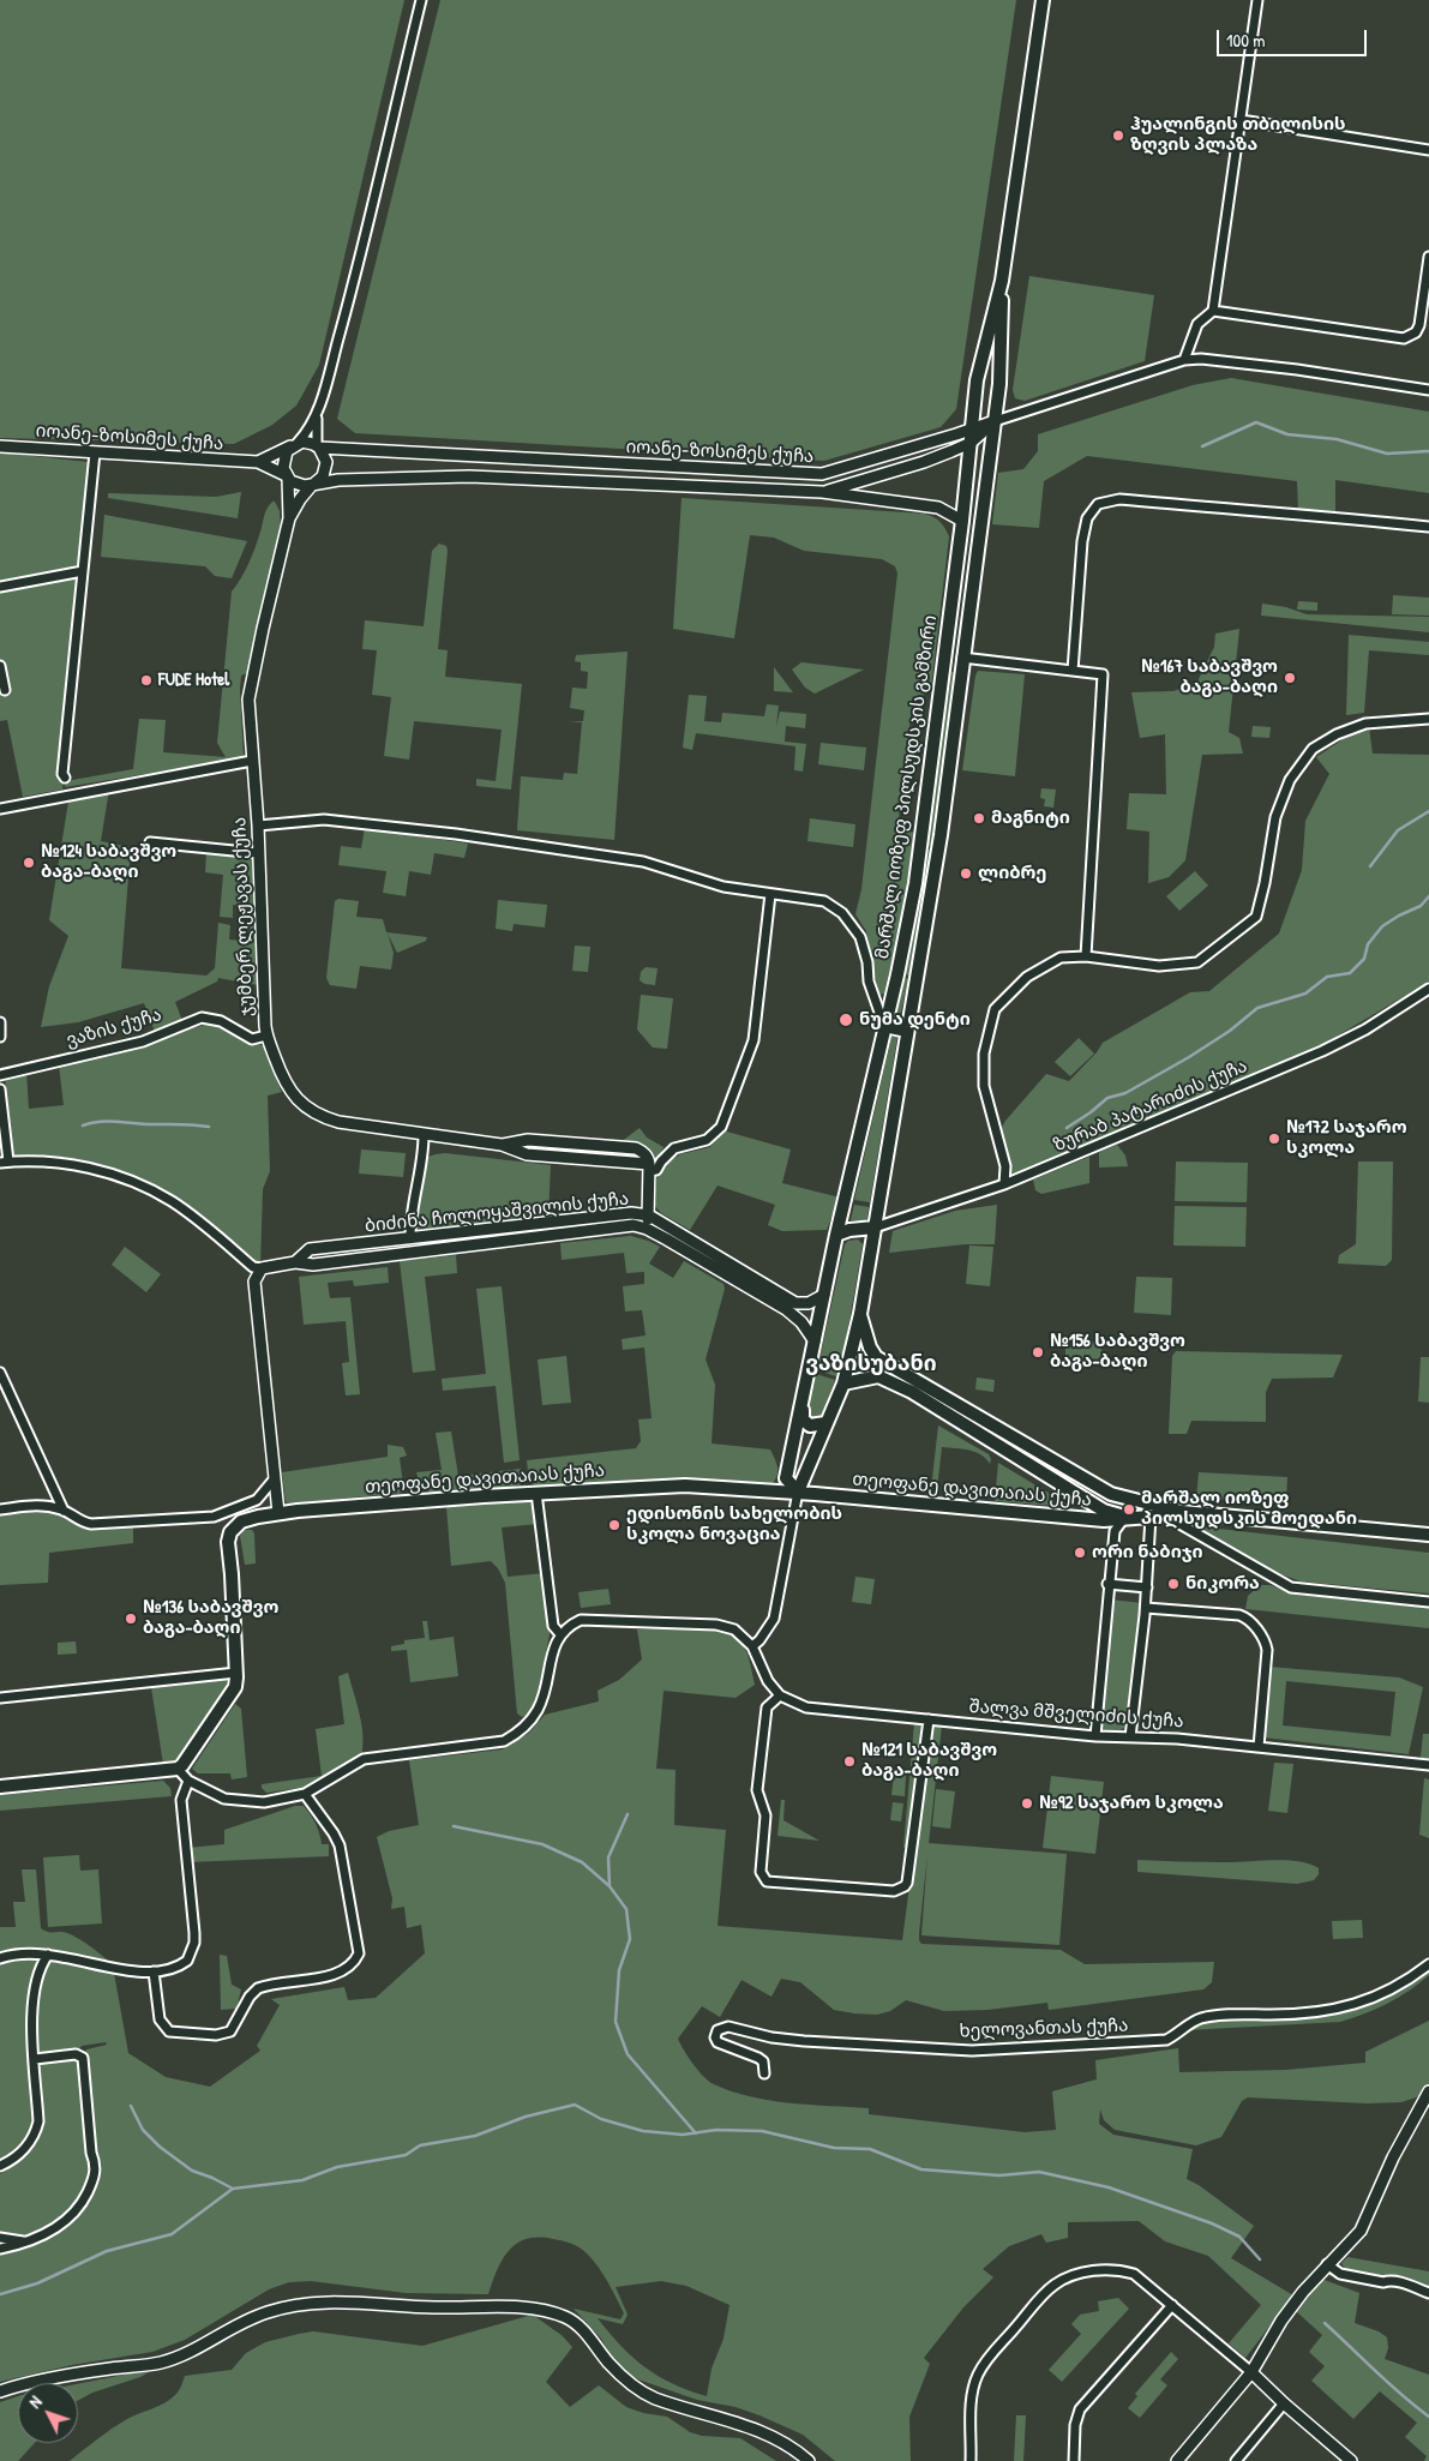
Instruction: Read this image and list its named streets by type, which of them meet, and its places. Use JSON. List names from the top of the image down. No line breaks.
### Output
{"streets":{"main road":["მარშალ იოზეფ პილსუდსკის გამზირი","თეოფანე დავითაიას ქუჩა"],"street":["იოანე-ზოსიმეს ქუჩა","ჯუმბერ ლეჟავას ქუჩა","ვაზის ქუჩა","ზურაბ პატარიძის ქუჩა","ბიძინა ჩოლოყაშვილის ქუჩა","შალვა მშველიძის ქუჩა","ხელოვანთას ქუჩა"]},"crossings":[["იოანე-ზოსიმეს ქუჩა","მარშალ იოზეფ პილსუდსკის გამზირი"],["იოანე-ზოსიმეს ქუჩა","ჯუმბერ ლეჟავას ქუჩა"],["მარშალ იოზეფ პილსუდსკის გამზირი","ზურაბ პატარიძის ქუჩა"],["მარშალ იოზეფ პილსუდსკის გამზირი","ბიძინა ჩოლოყაშვილის ქუჩა"],["მარშალ იოზეფ პილსუდსკის გამზირი","თეოფანე დავითაიას ქუჩა"],["ჯუმბერ ლეჟავას ქუჩა","ვაზის ქუჩა"]],"districts":["ვაზისუბანი"],"places":["ჰუალინგის თბილისის ზღვის პლაზა","№167 საბავშვო ბაგა-ბაღი","FUDE Hotel","მაგნიტი","№124 საბავშვო ბაგა-ბაღი","ლიბრე","ნუმა დენტი","№172 საჯარო სკოლა","№156 საბავშვო ბაგა-ბაღი","მარშალ იოზეფ პილსუდსკის მოედანი","ედისონის სახელობის სკოლა ნოვაცია","ორი ნაბიჯი","ნიკორა","№136 საბავშვო ბაგა-ბაღი","№121 საბავშვო ბაგა-ბაღი","№92 საჯარო სკოლა"],"scale_bar":"100 m","north":"top left"}
